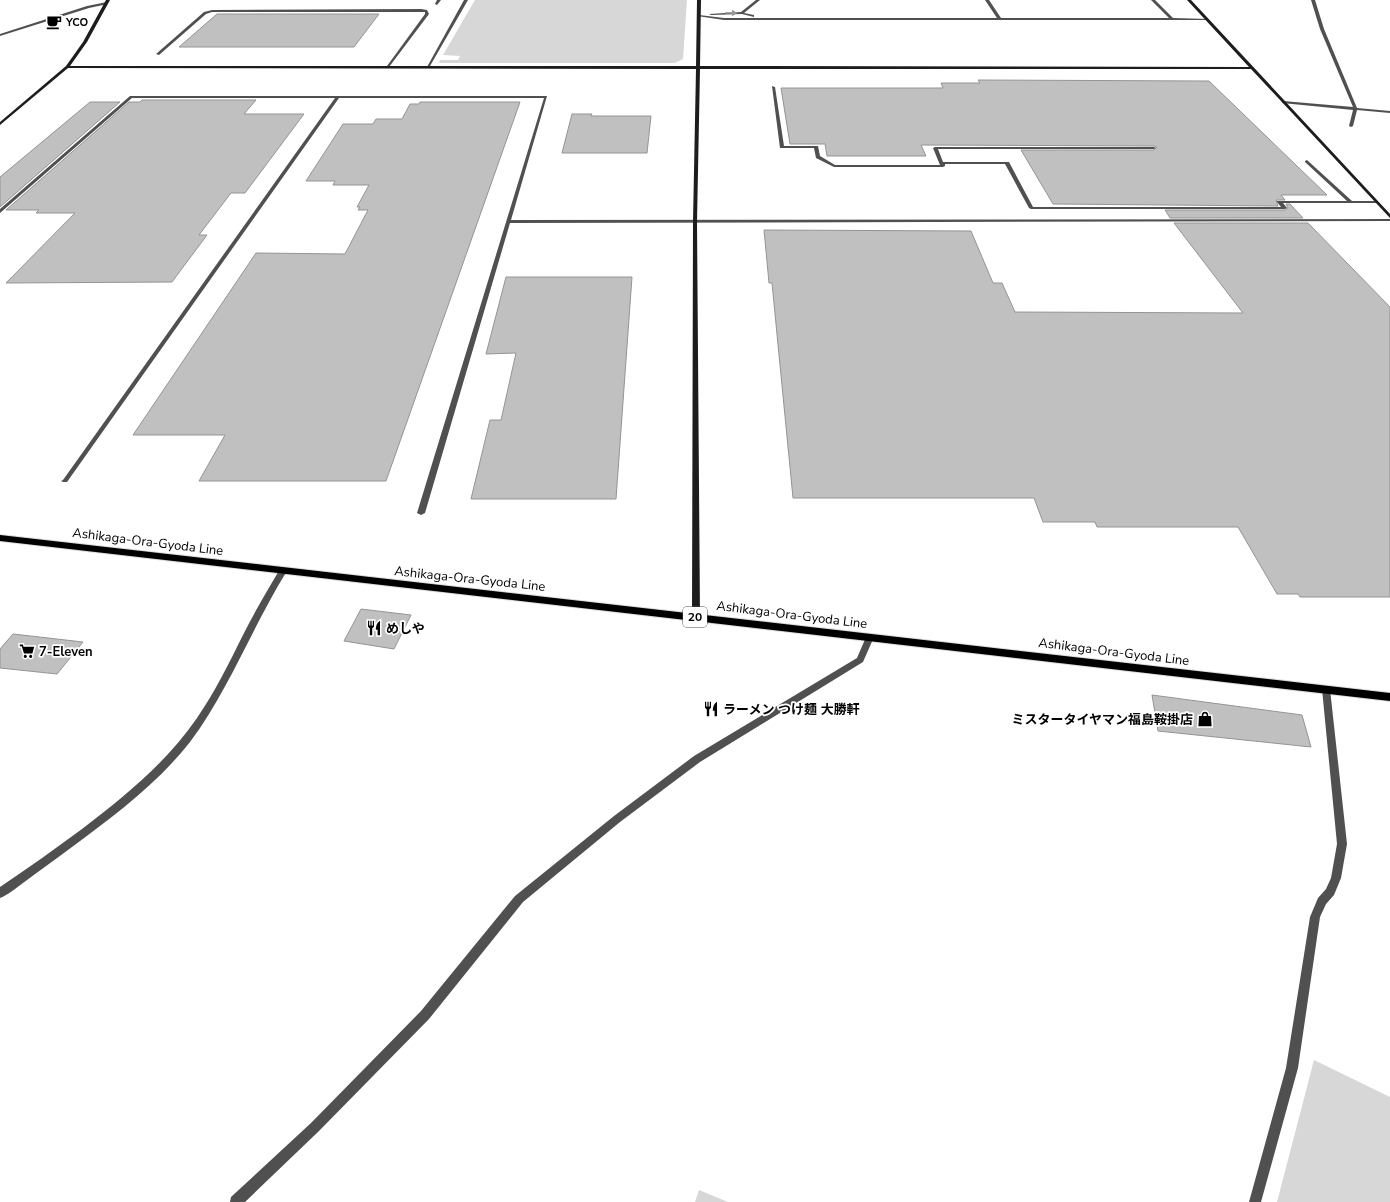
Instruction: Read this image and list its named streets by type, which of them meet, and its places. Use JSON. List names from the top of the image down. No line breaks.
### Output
{"streets":{"main road":["Ashikaga-Ora-Gyoda Line","20"]},"places":{"cafe":["YCO"],"restaurant":["めしや","ラーメン つけ麺 大勝軒"],"supermarket":["7-Eleven"],"shop":["ミスタータイヤマン福島鞍掛店"]}}
